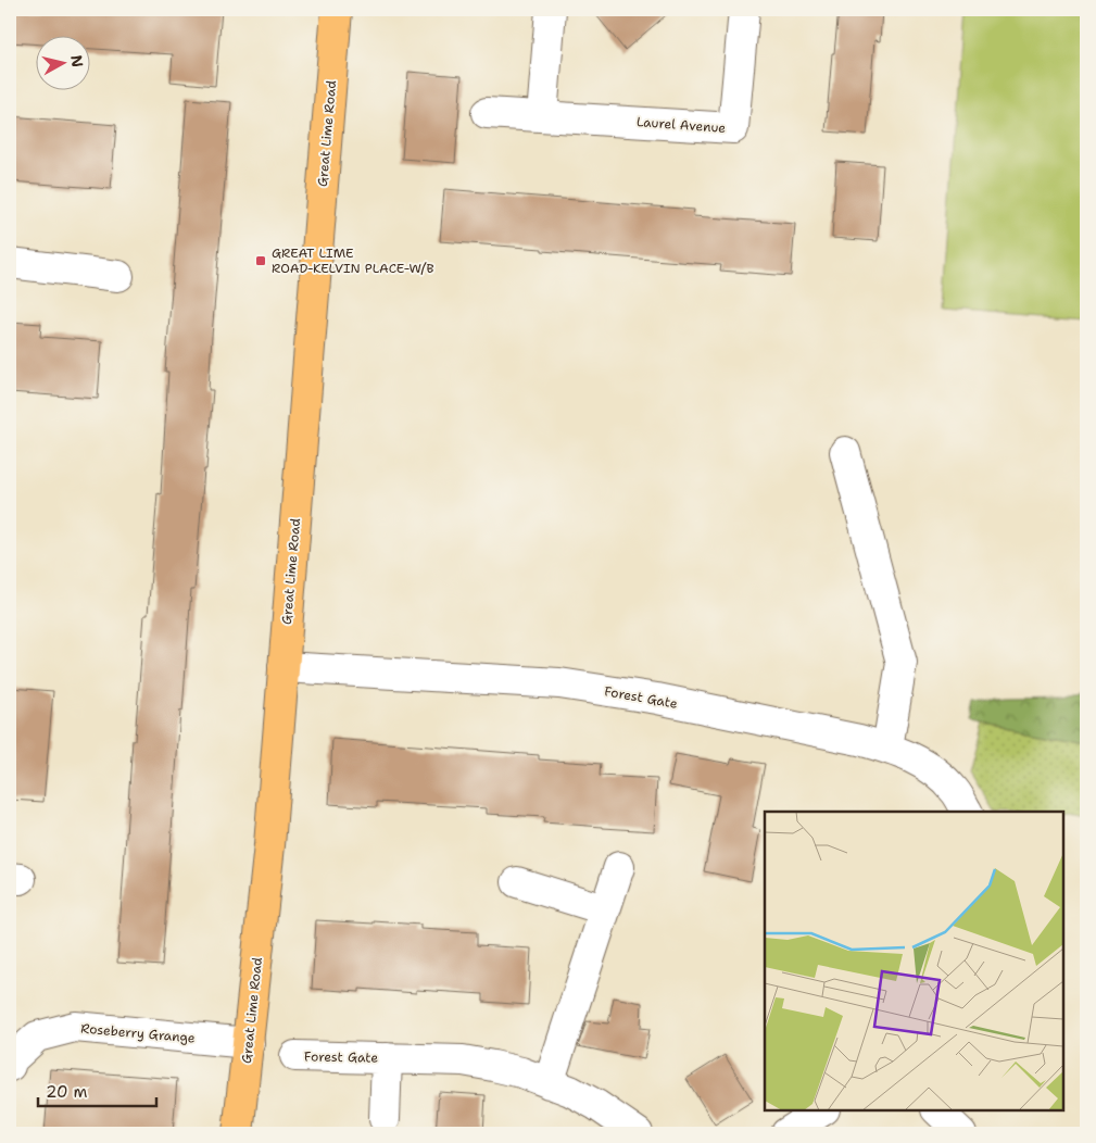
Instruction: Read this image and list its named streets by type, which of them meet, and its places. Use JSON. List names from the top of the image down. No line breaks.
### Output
{"streets":{"main road":["Great Lime Road"],"street":["Laurel Avenue","Forest Gate","Roseberry Grange"]},"crossings":[["Great Lime Road","Forest Gate"],["Great Lime Road","Roseberry Grange"]],"places":{"transit":["GREAT LIME ROAD-KELVIN PLACE-W/B"]},"scale_bar":"20 m","north":"right"}
